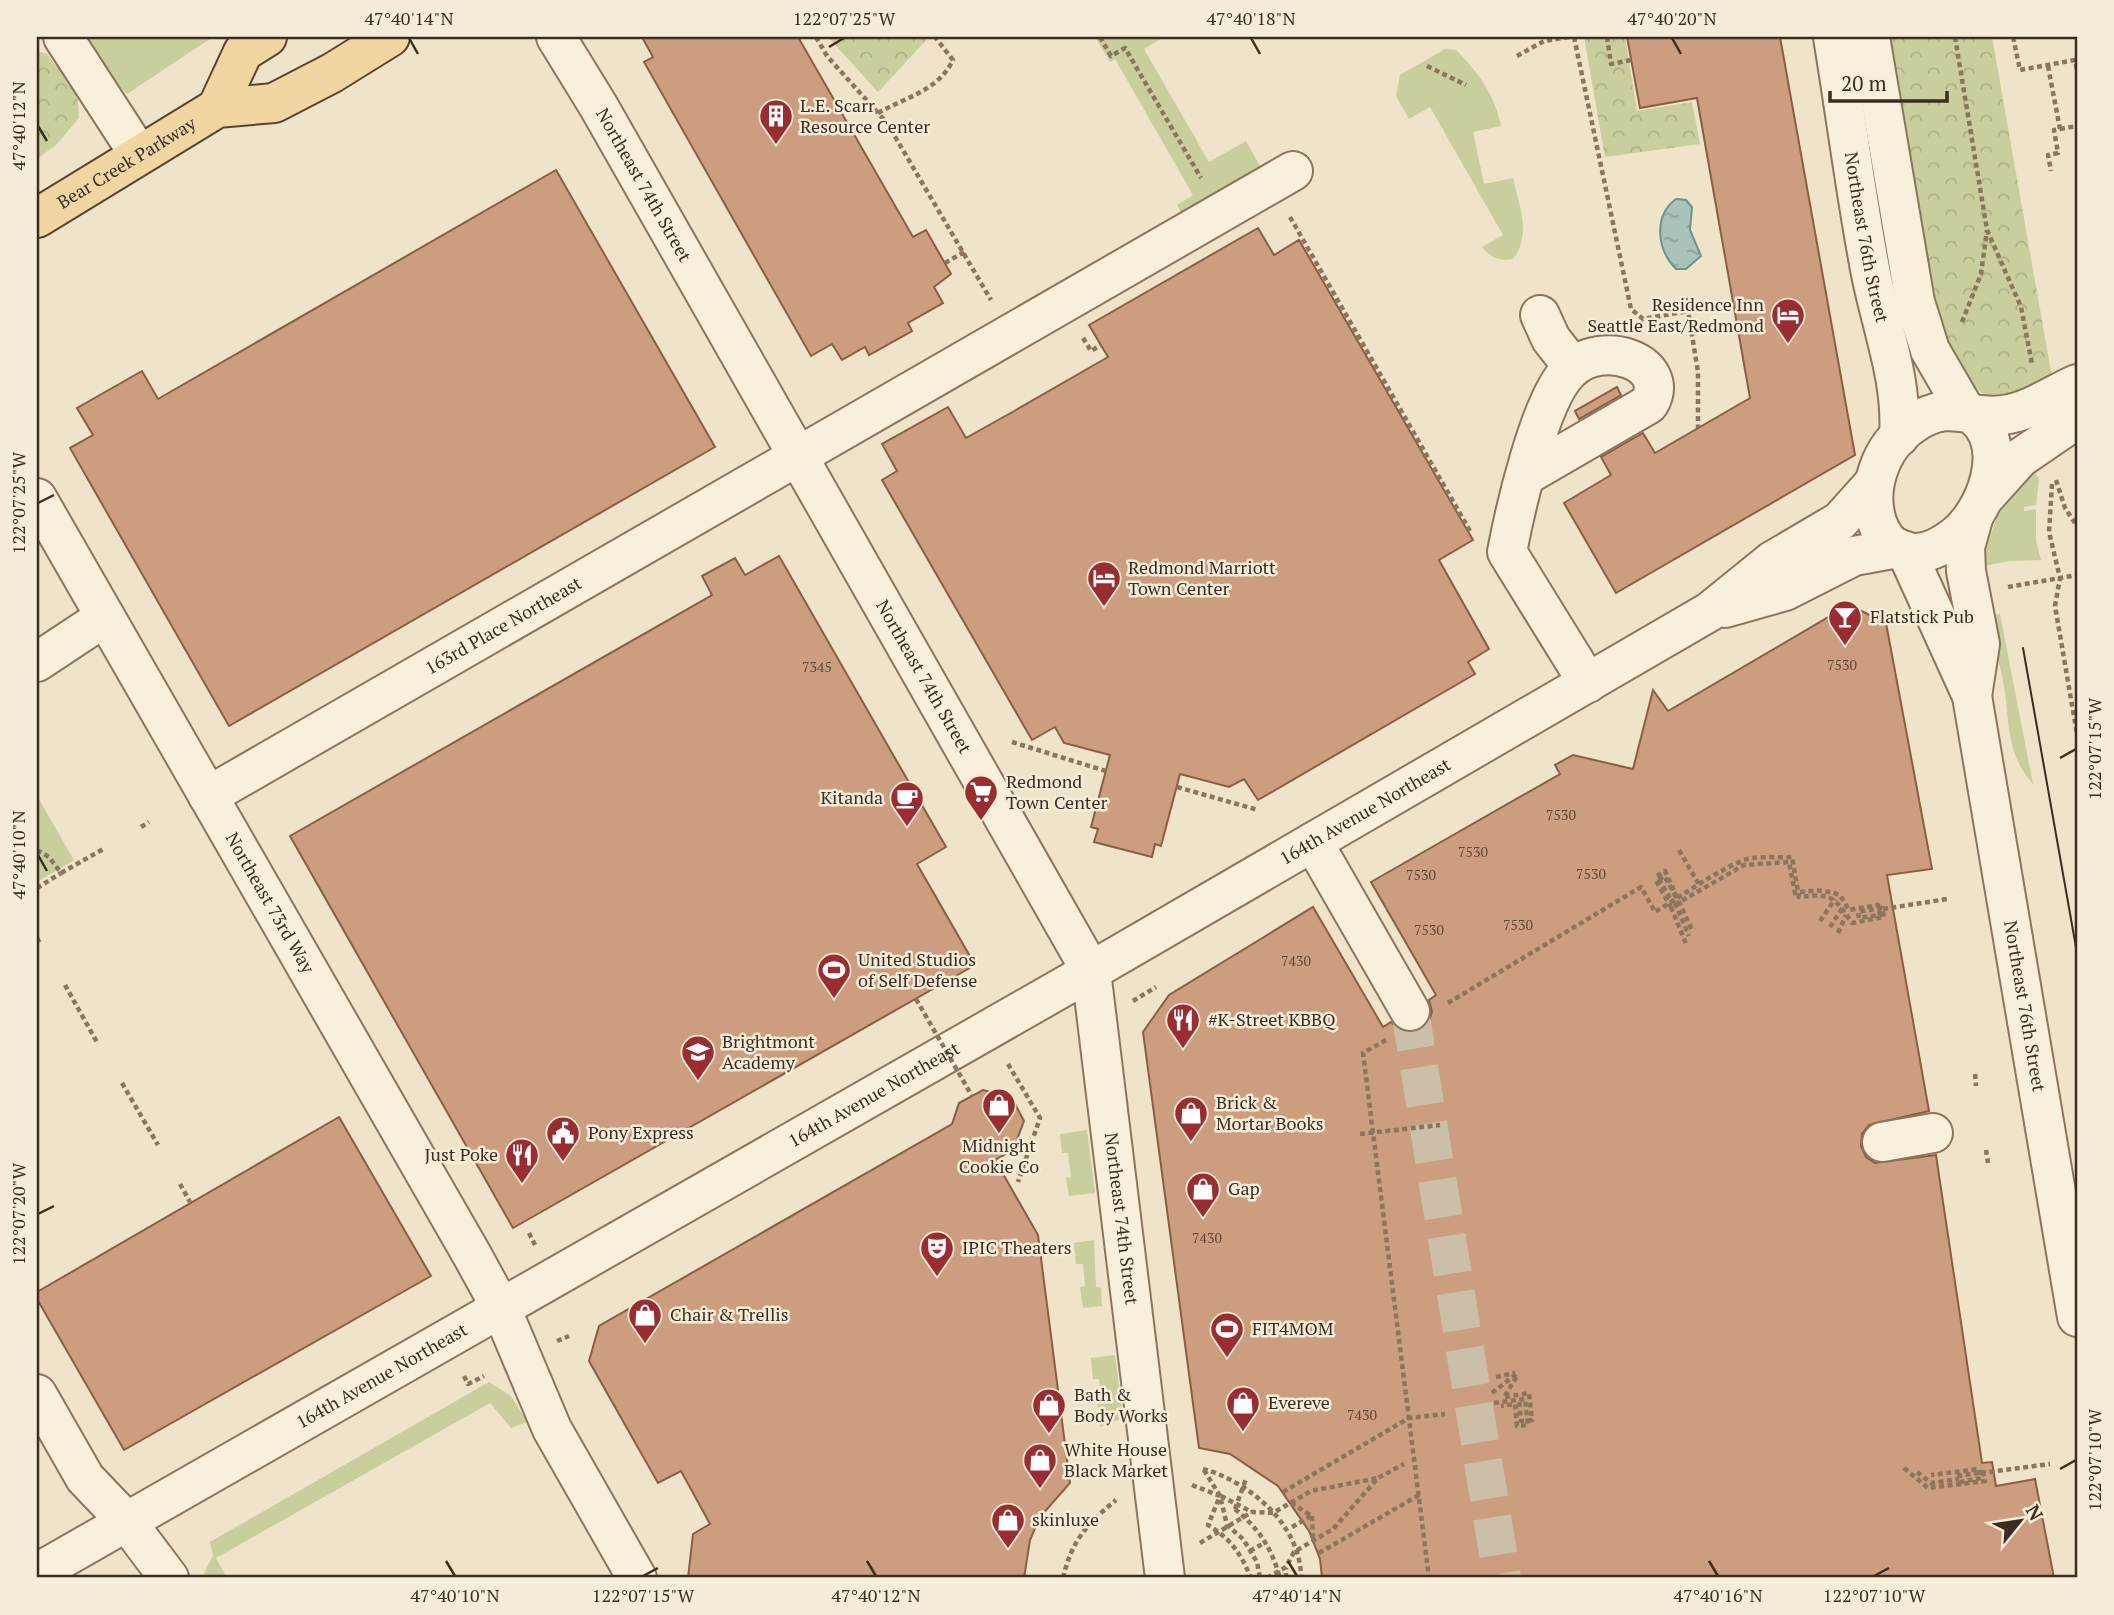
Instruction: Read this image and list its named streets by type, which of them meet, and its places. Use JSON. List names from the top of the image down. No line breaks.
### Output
{"streets":{"main road":["Bear Creek Parkway"],"street":["Northeast 74th Street","Northeast 76th Street","163rd Place Northeast","164th Avenue Northeast","Northeast 73rd Way"]},"crossings":[["Northeast 74th Street","163rd Place Northeast"],["Northeast 74th Street","164th Avenue Northeast"],["Northeast 76th Street","164th Avenue Northeast"],["163rd Place Northeast","Northeast 73rd Way"],["164th Avenue Northeast","Northeast 73rd Way"]],"places":{"building":["L.E. Scarr Resource Center"],"hotel":["Residence Inn Seattle East/Redmond","Redmond Marriott Town Center"],"bar":["Flatstick Pub"],"supermarket":["Redmond Town Center"],"cafe":["Kitanda"],"sports":["United Studios of Self Defense","FIT4MOM"],"restaurant":["#K-Street KBBQ","Just Poke"],"school or university":["Brightmont Academy"],"shop":["Midnight Cookie Co","Brick & Mortar Books","Gap","Chair & Trellis","Evereve","Bath & Body Works","White House Black Market","skinluxe"],"public building":["Pony Express"],"theatre":["IPIC Theaters"]},"house_numbers":["7530","7345","7530","7530","7530","7530","7530","7530","7430","7430","7430"],"scale_bar":"20 m","north":"top right","coordinates":["47°40'14\"N","122°07'25\"W","47°40'18\"N","47°40'20\"N","47°40'12\"N","122°07'15\"W","47°40'10\"N","122°07'20\"W","122°07'10\"W","47°40'16\"N"]}
